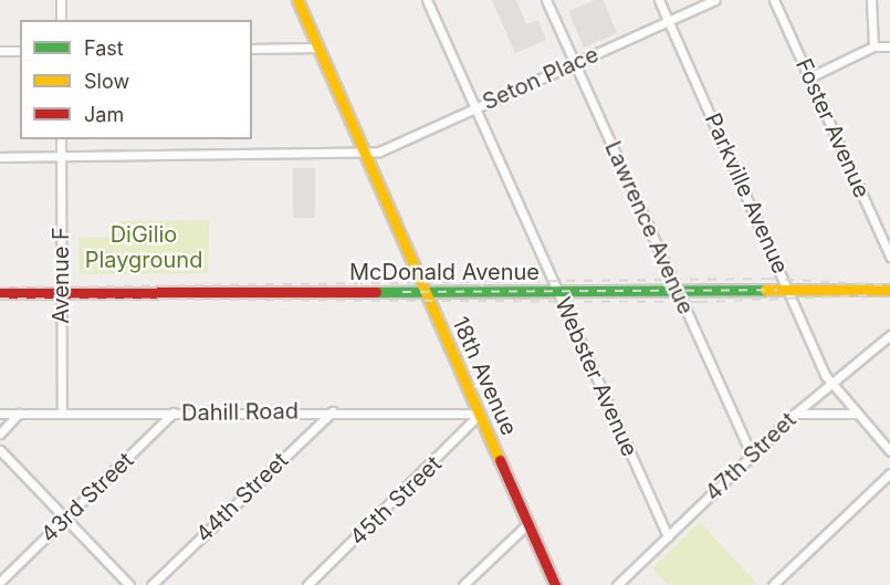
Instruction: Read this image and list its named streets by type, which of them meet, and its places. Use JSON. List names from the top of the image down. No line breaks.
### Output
{"streets":{"main road":["McDonald Avenue","18th Avenue"],"street":["Seton Place","Foster Avenue","Parkville Avenue","Lawrence Avenue","Avenue F","Webster Avenue","Dahill Road","47th Street","43rd Street","44th Street","45th Street"]},"crossings":[["Seton Place","Parkville Avenue"],["Seton Place","Lawrence Avenue"],["Seton Place","18th Avenue"],["Seton Place","Webster Avenue"],["Parkville Avenue","McDonald Avenue"],["Parkville Avenue","47th Street"],["Lawrence Avenue","McDonald Avenue"],["Lawrence Avenue","47th Street"],["McDonald Avenue","Avenue F"],["McDonald Avenue","18th Avenue"],["McDonald Avenue","Webster Avenue"],["Avenue F","Dahill Road"],["18th Avenue","Dahill Road"],["18th Avenue","45th Street"],["Webster Avenue","47th Street"],["Dahill Road","43rd Street"],["Dahill Road","44th Street"],["Dahill Road","45th Street"]],"parks":["DiGilio Playground"],"legend":["Fast","Slow","Jam"]}
